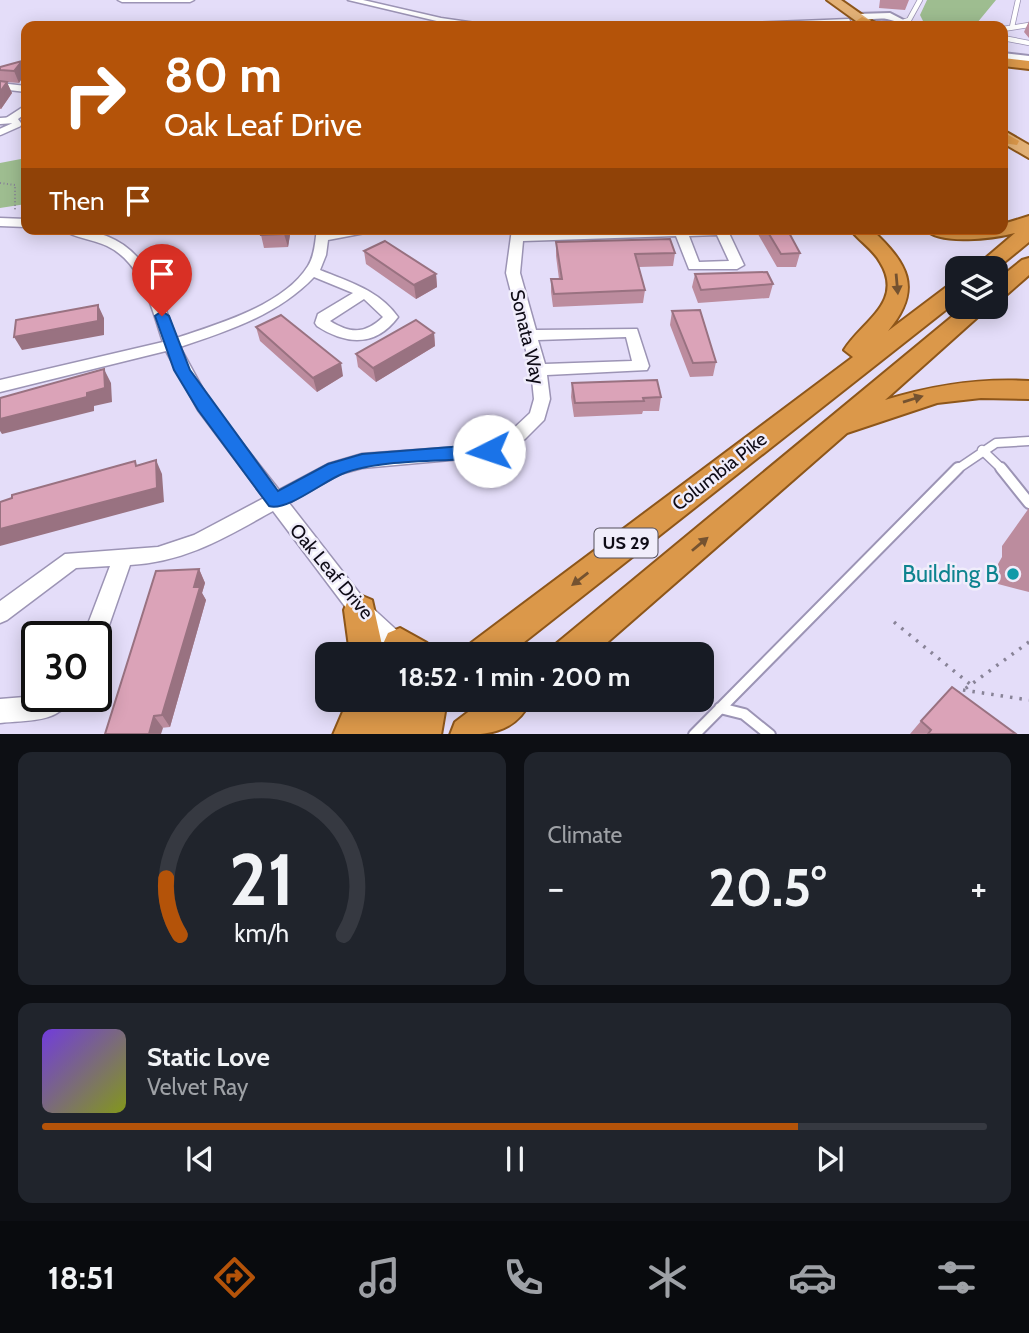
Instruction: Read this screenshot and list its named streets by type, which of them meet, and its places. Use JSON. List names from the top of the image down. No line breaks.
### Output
{"streets":{"highway":["Columbia Pike","US 29"],"street":["Sonata Way","Oak Leaf Drive"]},"crossings":[["Sonata Way","Oak Leaf Drive"]],"places":["Building B"],"page":{"turn":["80 m","Oak Leaf Drive"],"then":"Then","limit":"30","trip":"18:52 · 1 min · 200 m","tile":"Climate","heat":["−","20.5°","+"],"song":["Static Love","Velvet Ray"],"tabs":"18:51","gauge":["21","km/h"]}}
